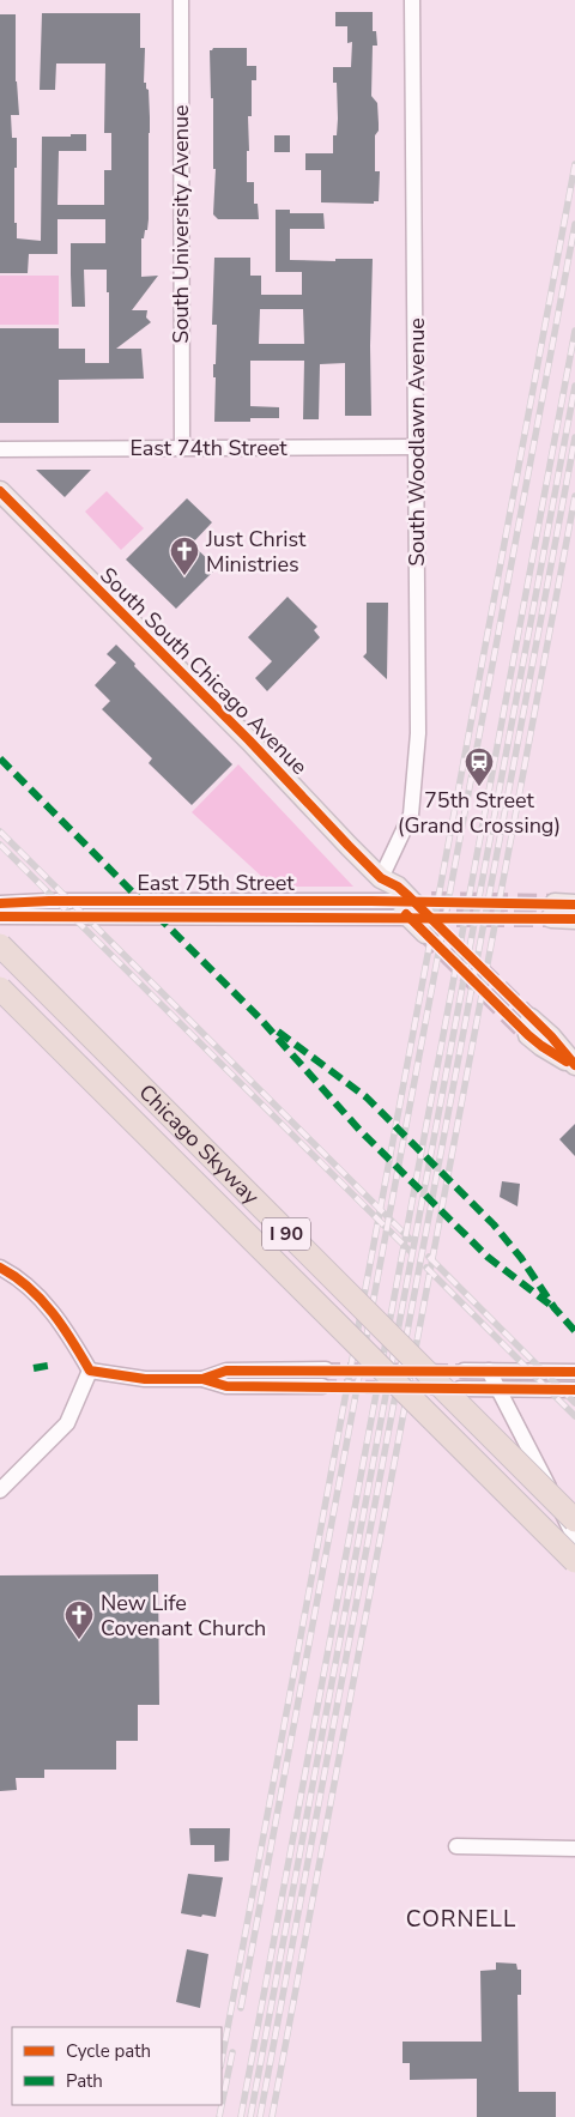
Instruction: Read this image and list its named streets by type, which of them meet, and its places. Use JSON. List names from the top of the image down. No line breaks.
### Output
{"streets":{"highway":["Chicago Skyway","I 90"],"main road":["South South Chicago Avenue"],"street":["South University Avenue","South Woodlawn Avenue","East 74th Street","East 75th Street"]},"crossings":[["South University Avenue","East 74th Street"],["South Woodlawn Avenue","East 74th Street"],["South Woodlawn Avenue","South South Chicago Avenue"],["South South Chicago Avenue","East 75th Street"]],"districts":["CORNELL"],"places":{"church":["Just Christ Ministries","New Life Covenant Church"],"station":["75th Street (Grand Crossing)"]},"legend":["Cycle path","Path"]}
